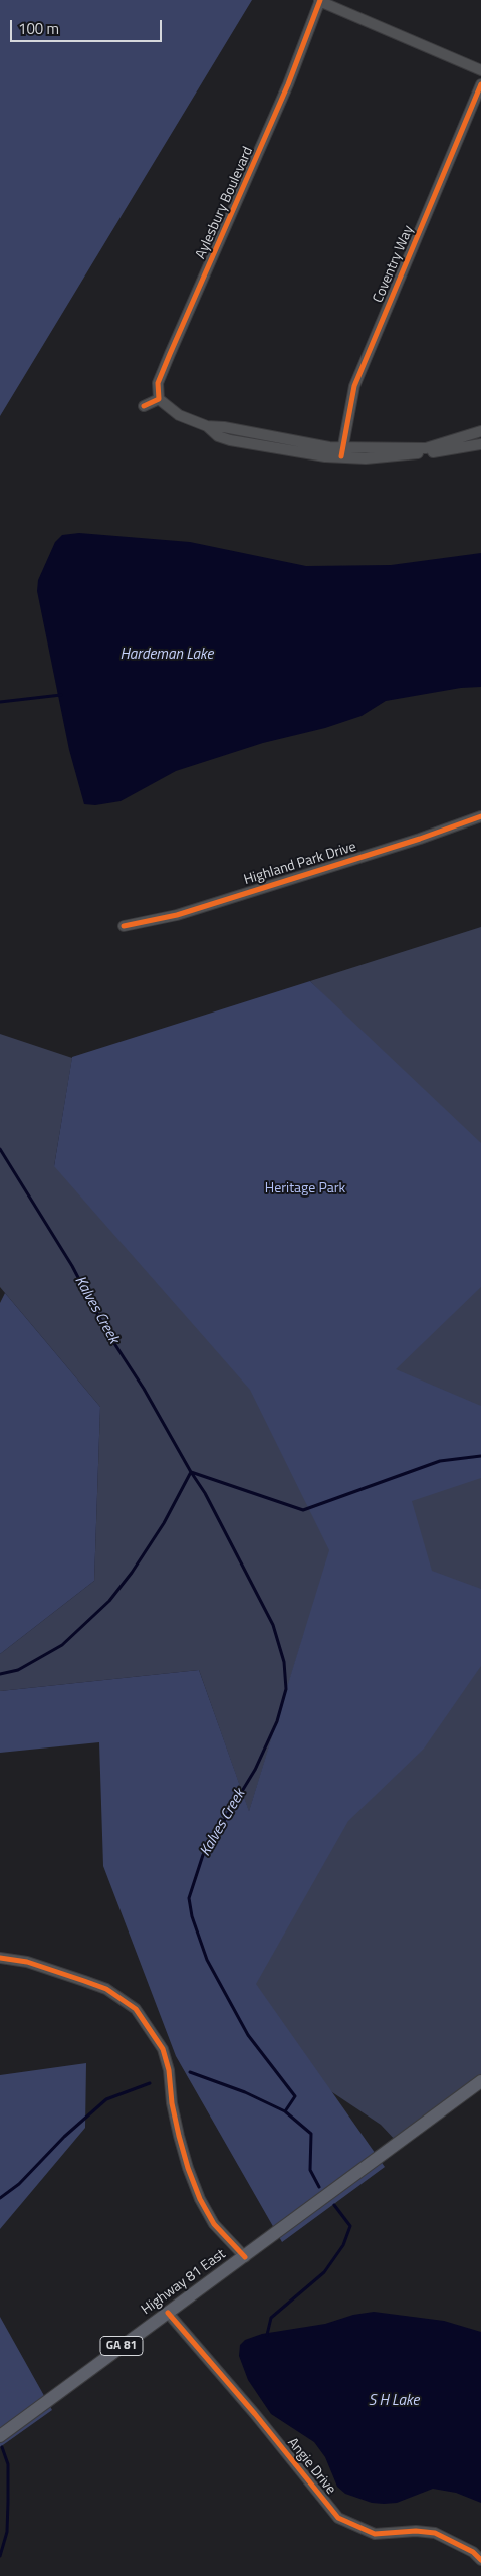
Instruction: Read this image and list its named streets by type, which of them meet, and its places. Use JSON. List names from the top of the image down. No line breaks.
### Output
{"streets":{"main road":["Highway 81 East","GA 81"],"street":["Aylesbury Boulevard","Coventry Way","Highland Park Drive","Angie Drive"]},"crossings":[["Highway 81 East","Angie Drive"]],"water":["Hardeman Lake","Kalves Creek","S H Lake"],"parks":["Heritage Park"],"scale_bar":"100 m"}
